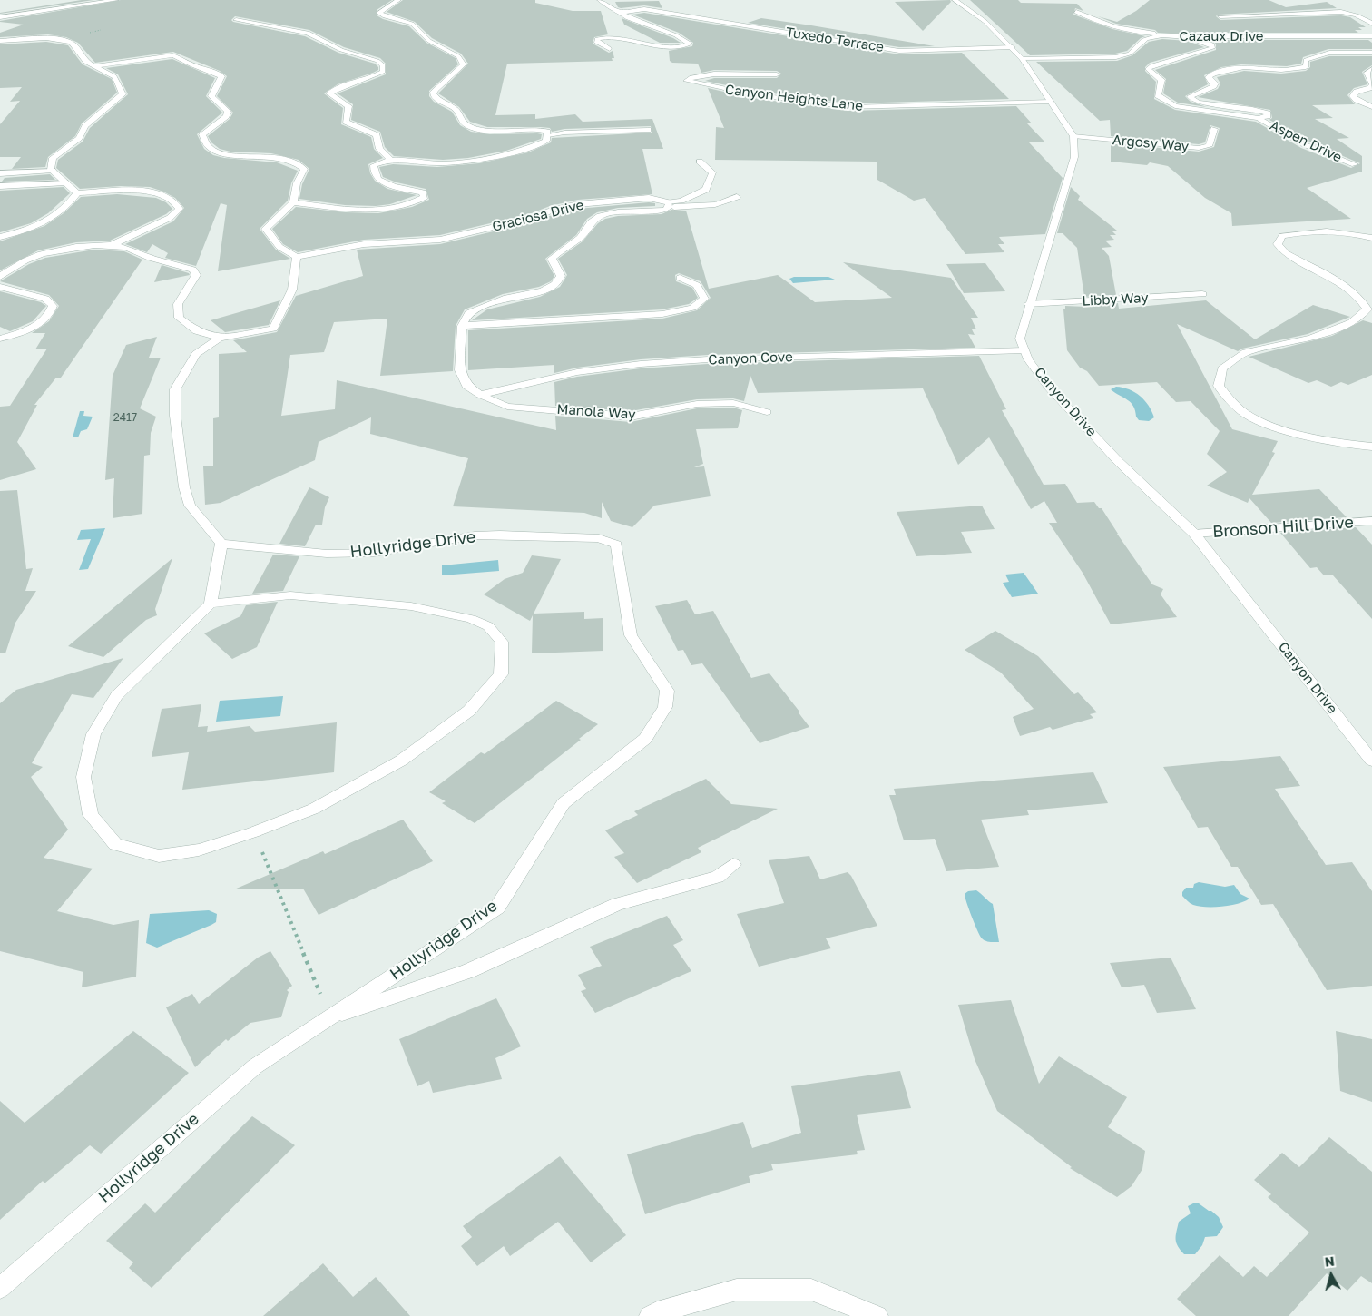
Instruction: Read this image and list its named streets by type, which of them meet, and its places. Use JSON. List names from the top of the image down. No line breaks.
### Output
{"streets":{"street":["Cazaux Drive","Tuxedo Terrace","Canyon Heights Lane","Aspen Drive","Argosy Way","Graciosa Drive","Libby Way","Canyon Cove","Canyon Drive","Manola Way","Bronson Hill Drive","Hollyridge Drive"]},"crossings":[["Argosy Way","Canyon Drive"],["Libby Way","Canyon Drive"],["Canyon Cove","Canyon Drive"],["Canyon Cove","Manola Way"],["Canyon Drive","Bronson Hill Drive"]],"house_numbers":["2417"],"north":"top"}
